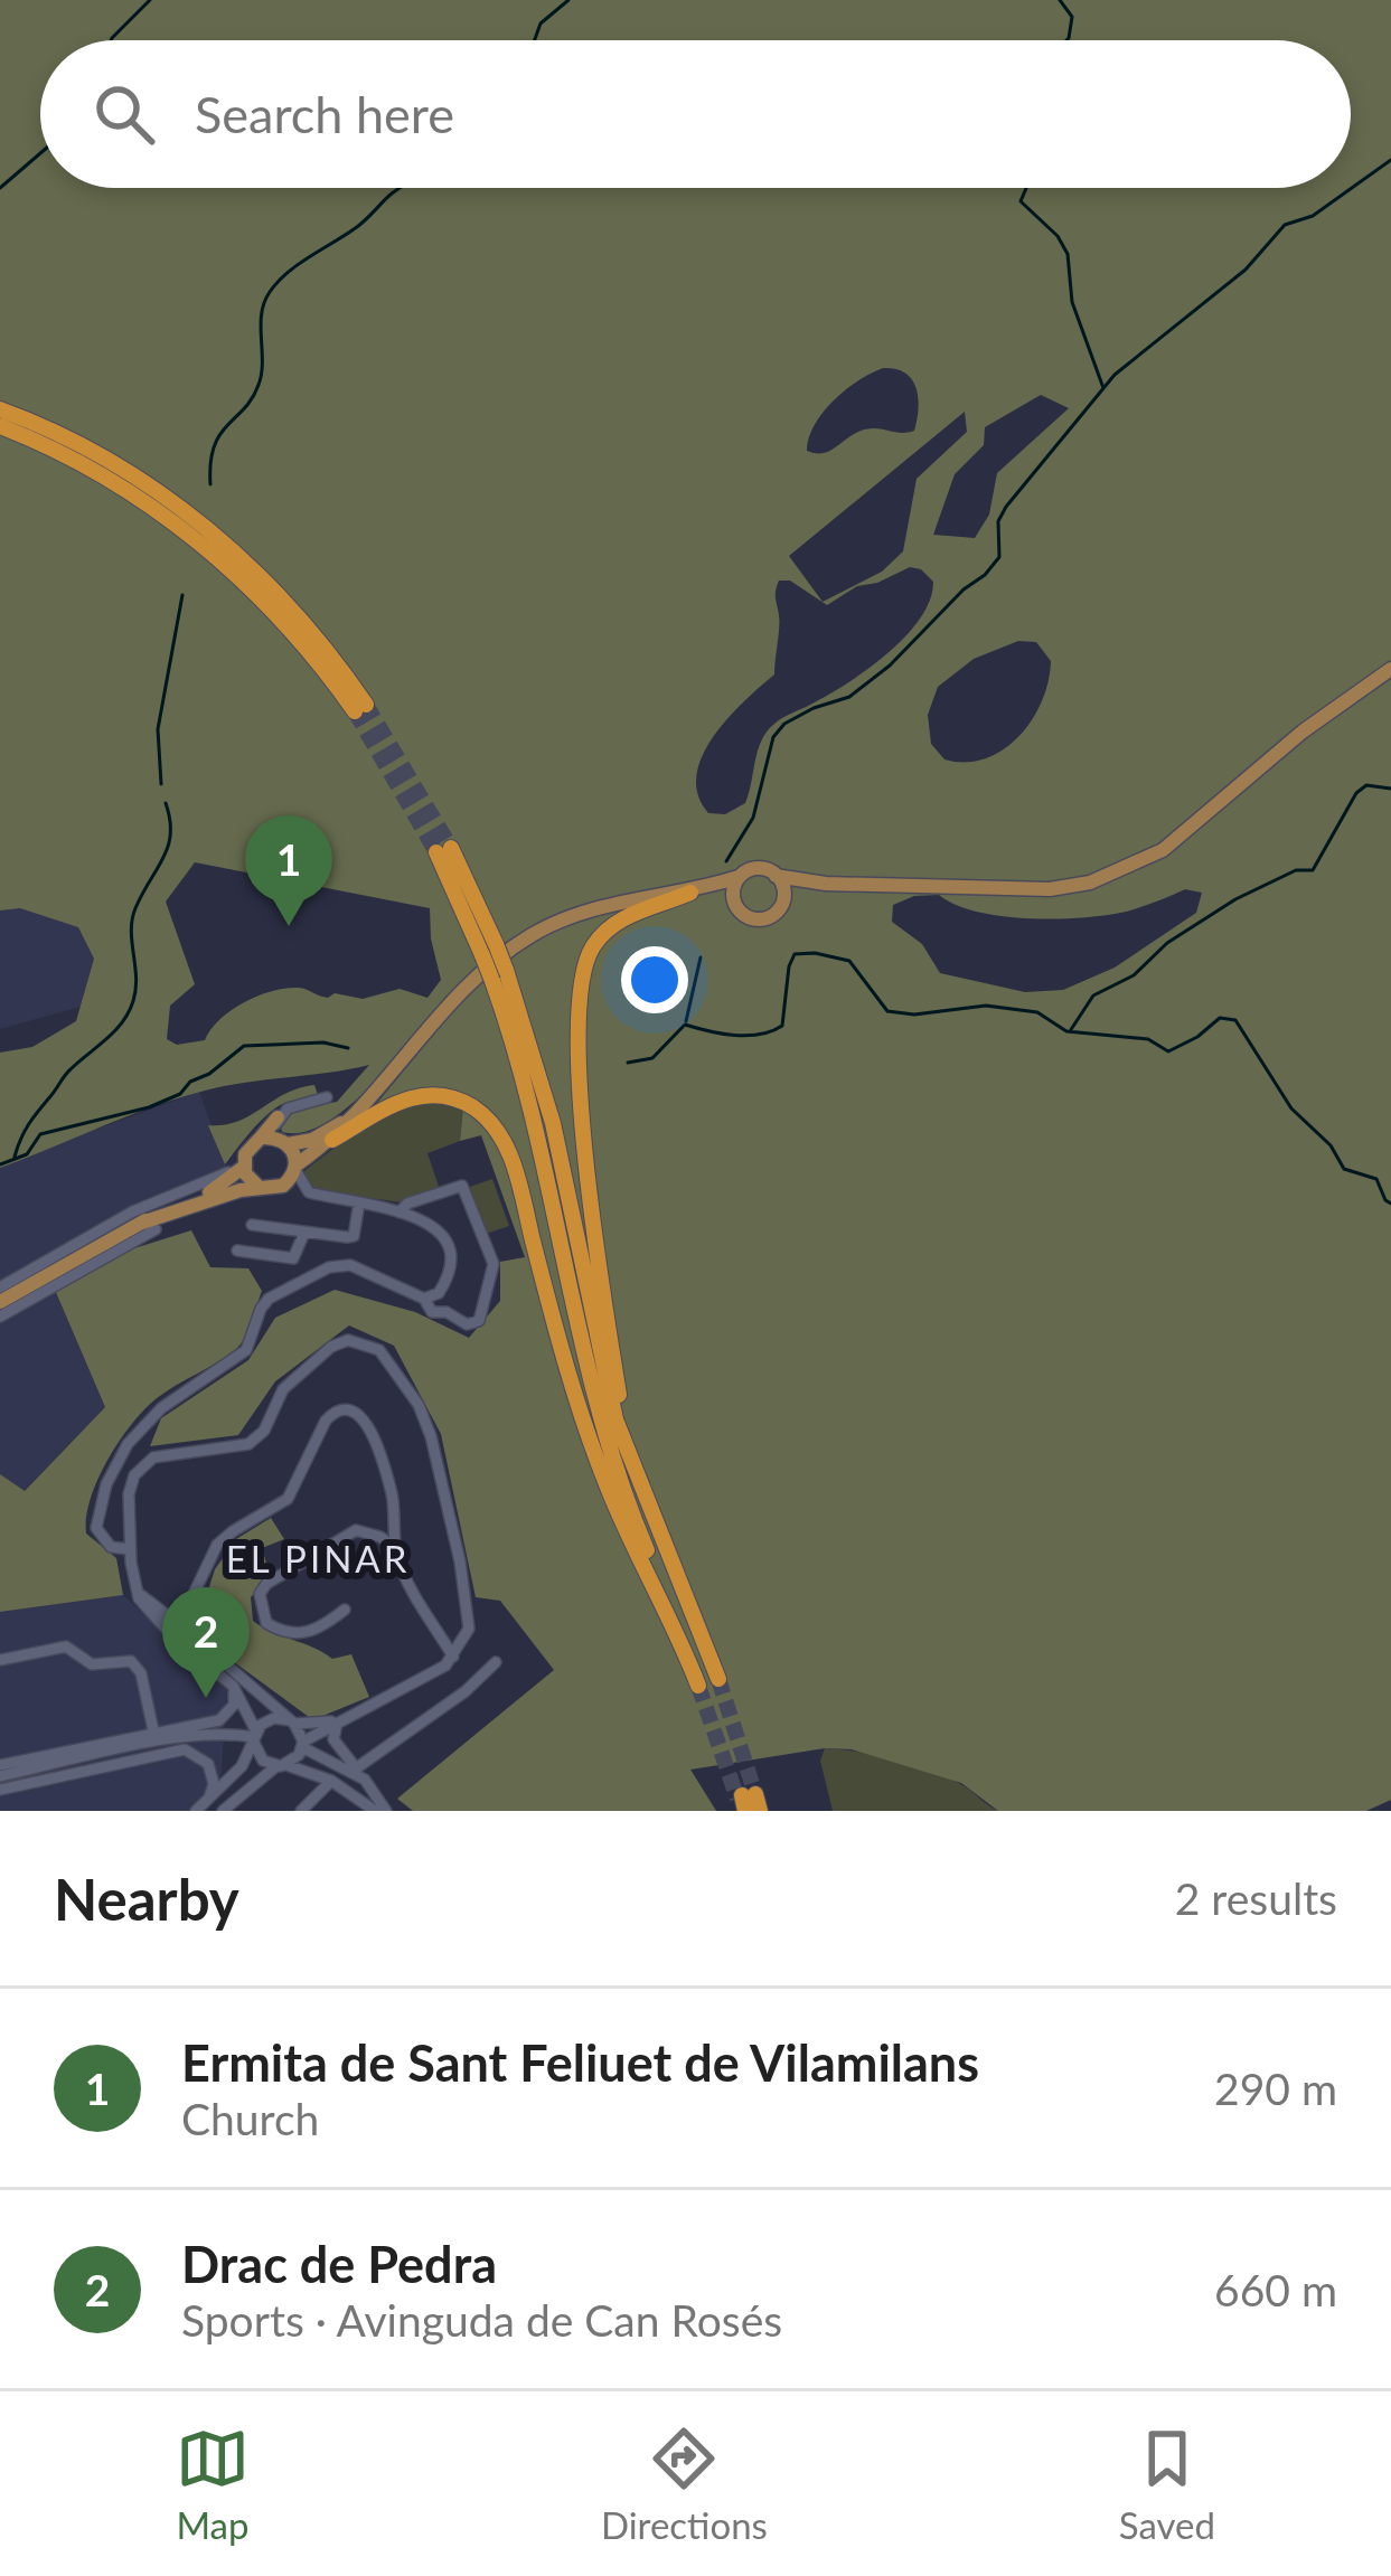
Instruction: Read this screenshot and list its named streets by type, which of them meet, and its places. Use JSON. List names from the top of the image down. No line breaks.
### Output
{"districts":["EL PINAR"],"page":{"search":"Search here","pins":["1","2"],"heading":["Nearby","2 results"],"list":[{"mark":"1","name":"Ermita de Sant Feliuet de Vilamilans","note":"Church","value":"290 m"},{"mark":"2","name":"Drac de Pedra","note":"Sports · Avinguda de Can Rosés","value":"660 m"}],"nav":["Map","Directions","Saved"]}}
